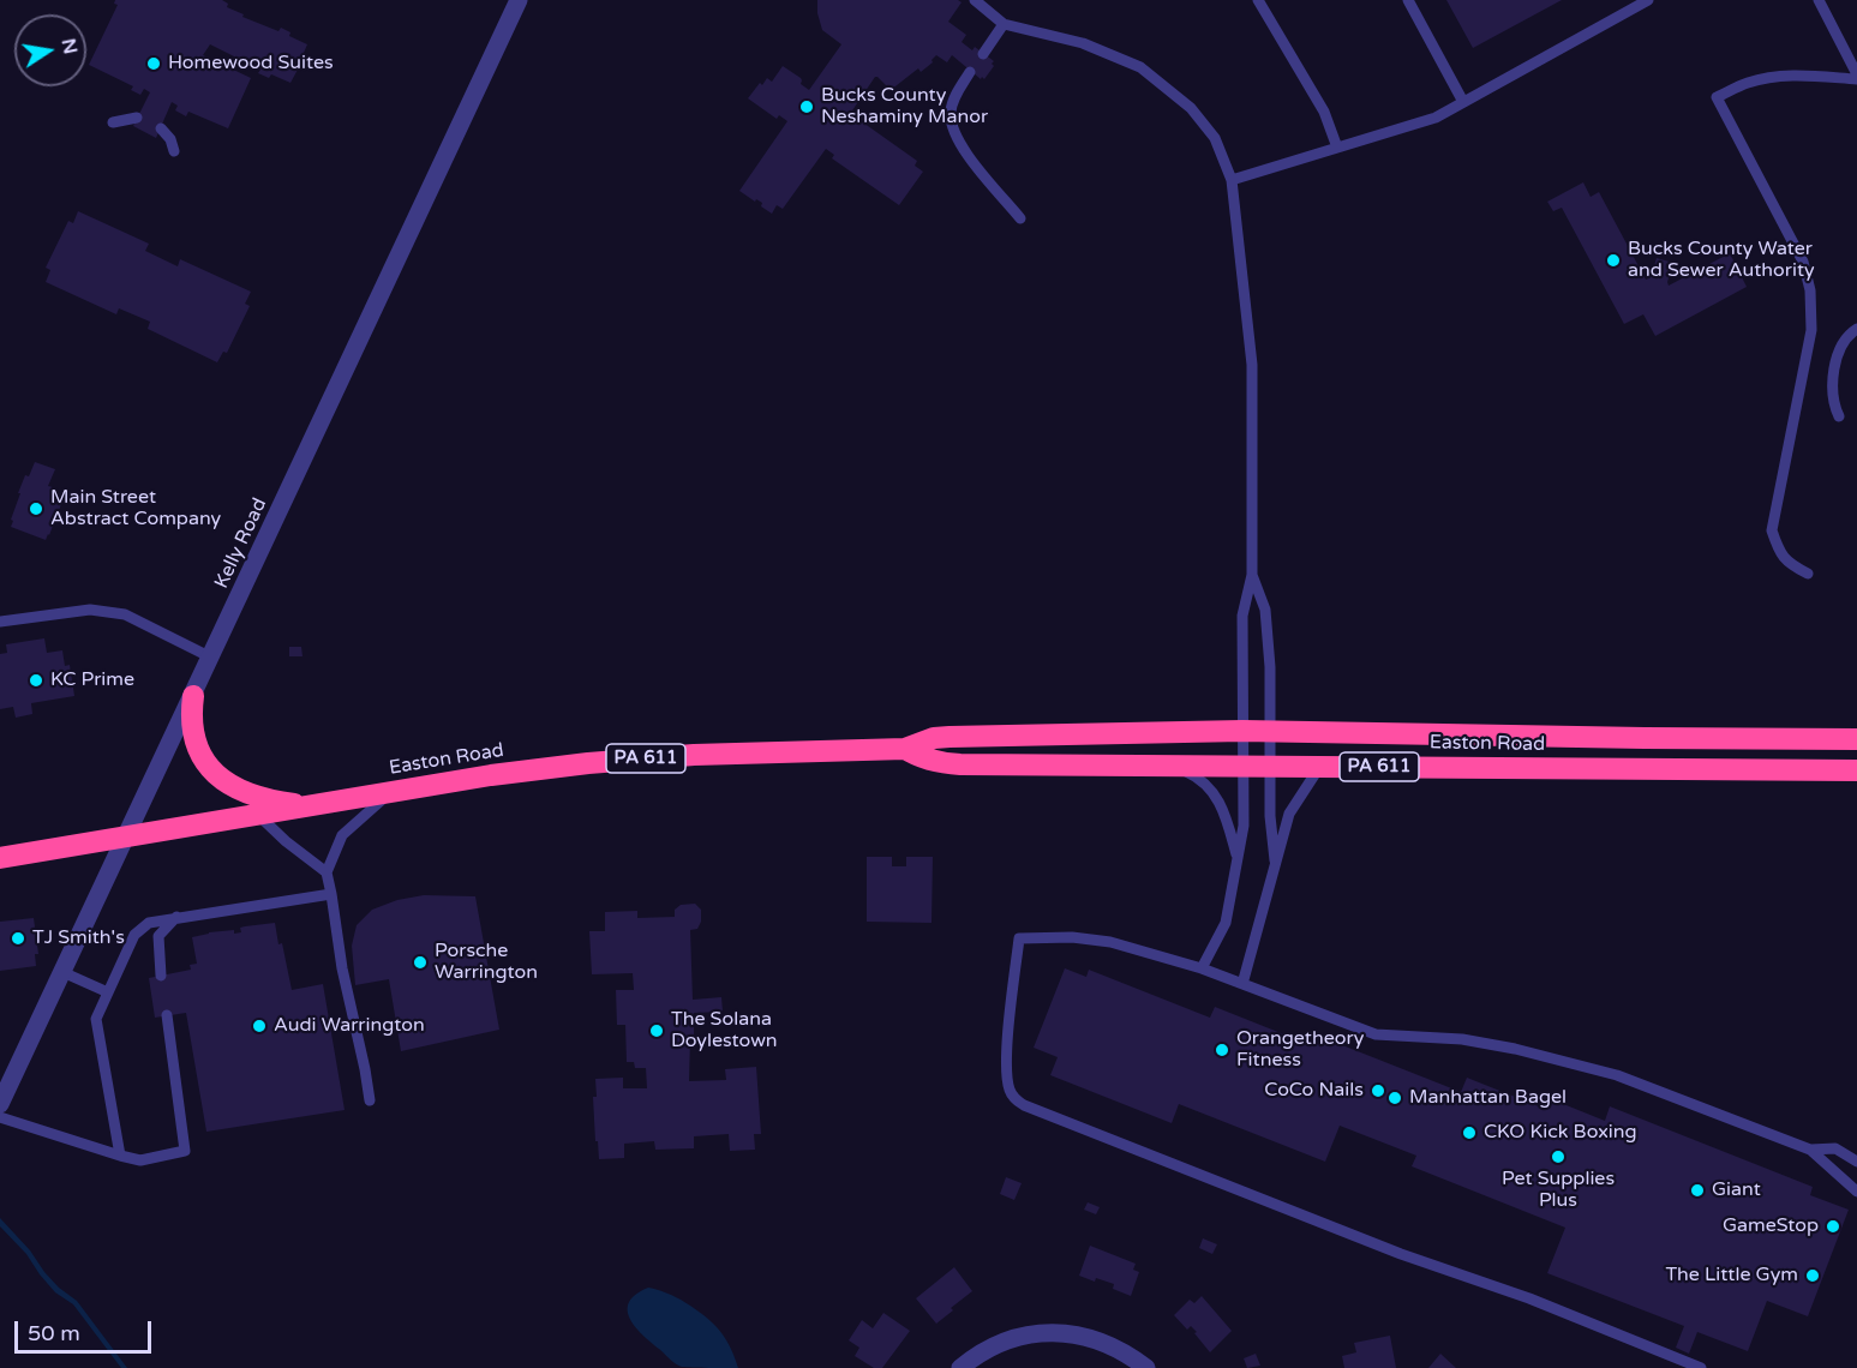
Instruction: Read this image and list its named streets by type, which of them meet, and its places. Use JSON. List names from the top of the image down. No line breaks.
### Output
{"streets":{"highway":["Easton Road","PA 611"],"street":["Kelly Road"]},"crossings":[["Kelly Road","Easton Road"]],"places":["Homewood Suites","Bucks County Neshaminy Manor","Bucks County Water and Sewer Authority","Main Street Abstract Company","KC Prime","TJ Smith's","Porsche Warrington","Audi Warrington","The Solana Doylestown","Orangetheory Fitness","CoCo Nails","Manhattan Bagel","CKO Kick Boxing","Pet Supplies Plus","Giant","GameStop","The Little Gym"],"scale_bar":"50 m","north":"right"}
